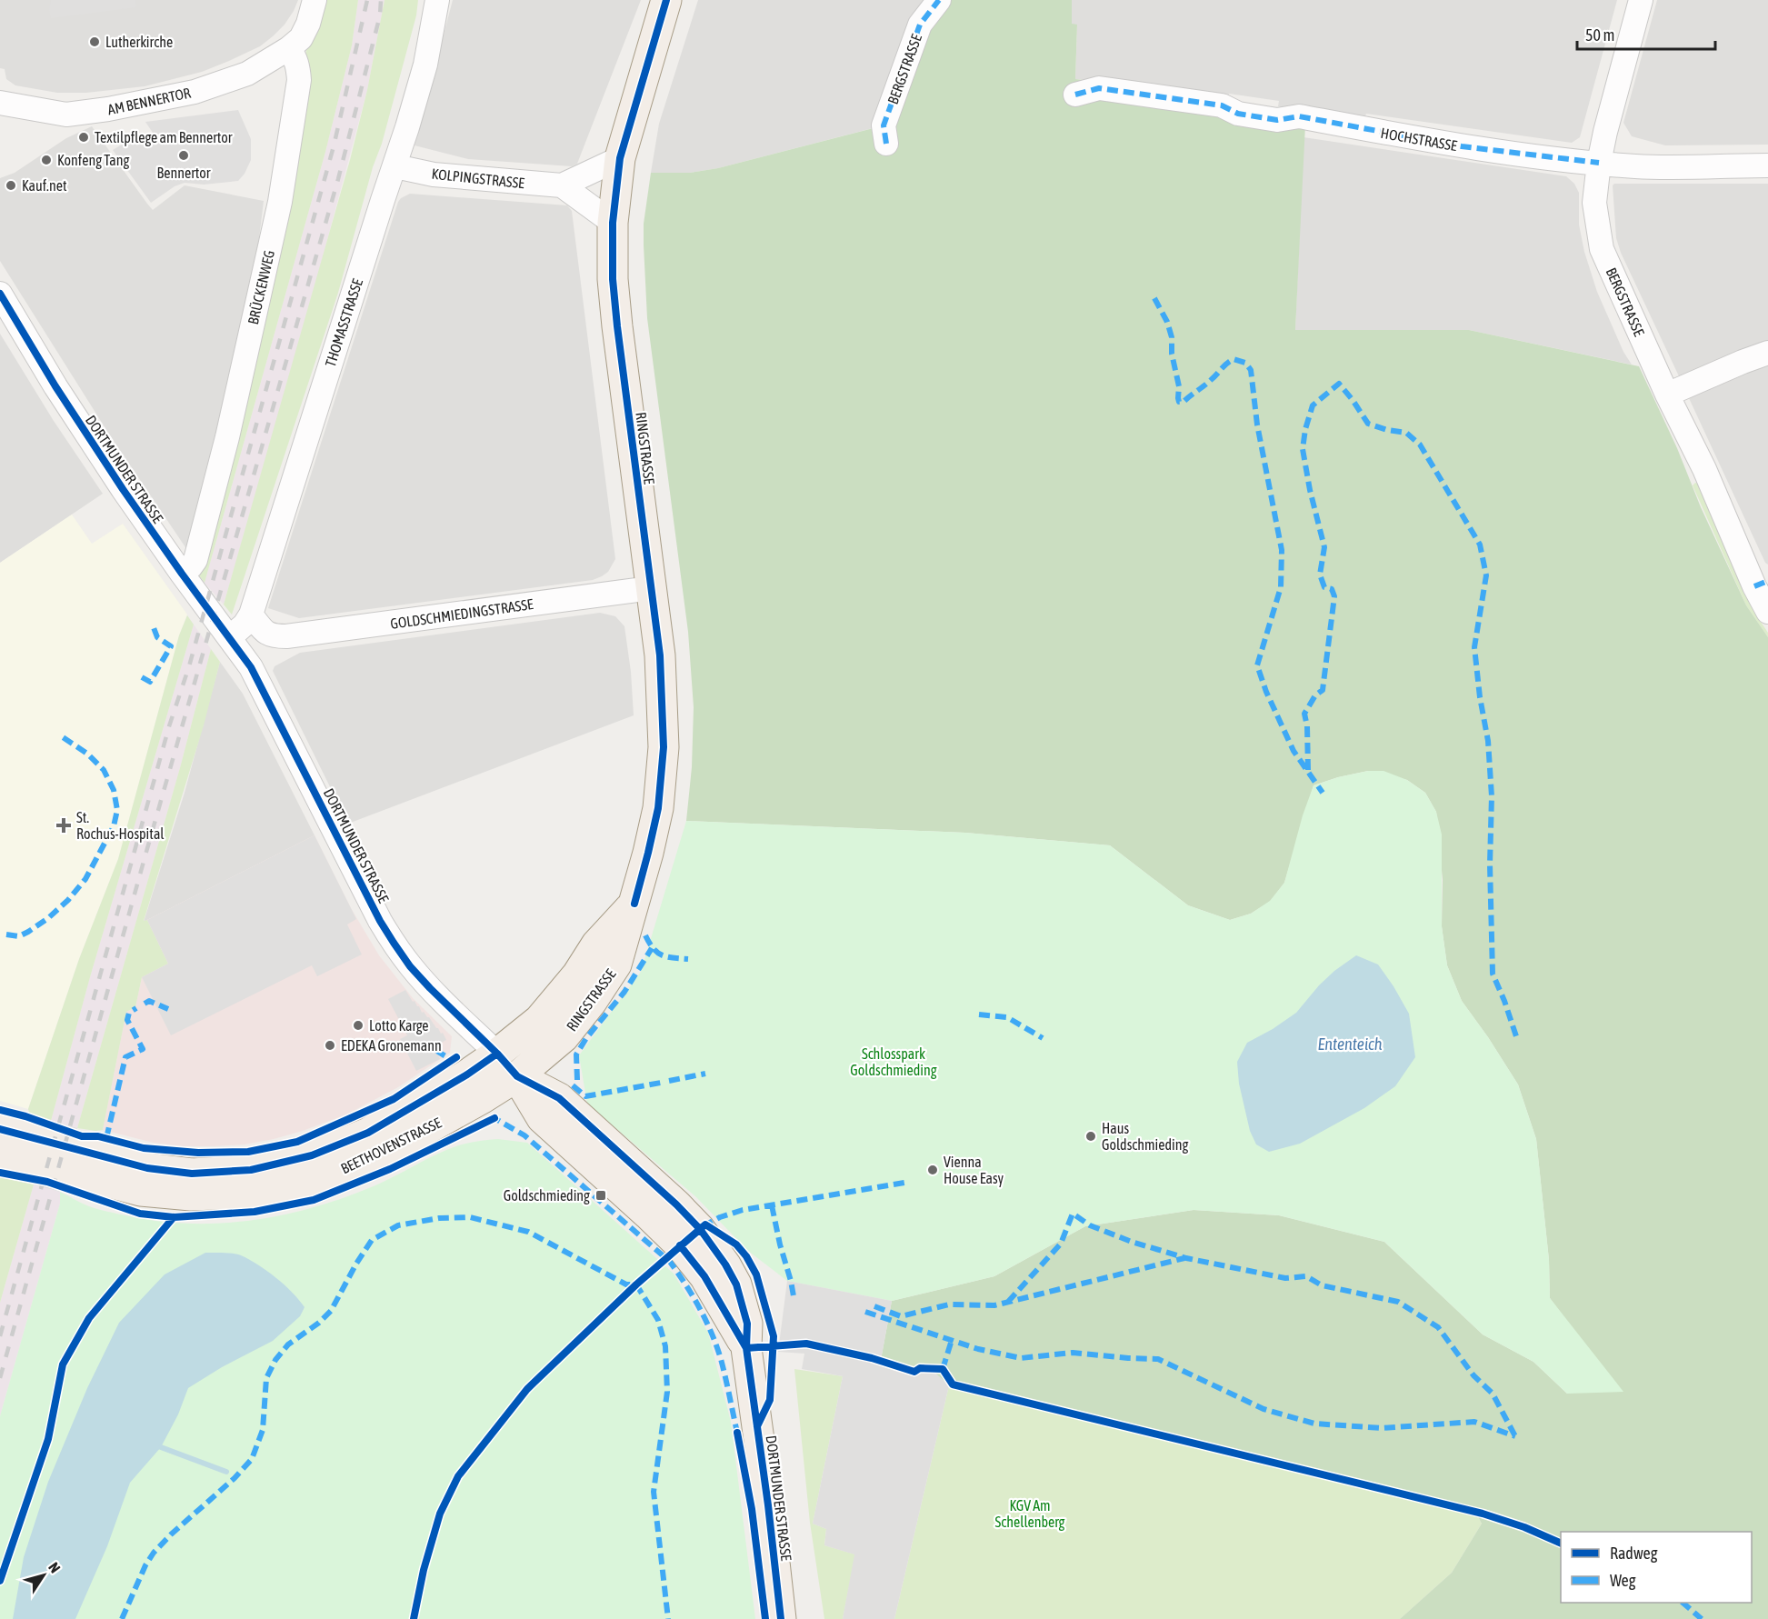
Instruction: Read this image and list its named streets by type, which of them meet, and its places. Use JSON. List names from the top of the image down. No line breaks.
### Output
{"streets":{"main road":["RINGSTRASSE","DORTMUNDER STRASSE","BEETHOVENSTRASSE"],"street":["BERGSTRASSE","AM BENNERTOR","HOCHSTRASSE","KOLPINGSTRASSE","BRÜCKENWEG","THOMASSTRASSE","GOLDSCHMIEDINGSTRASSE"]},"crossings":[["BERGSTRASSE","HOCHSTRASSE"],["AM BENNERTOR","BRÜCKENWEG"],["KOLPINGSTRASSE","THOMASSTRASSE"],["KOLPINGSTRASSE","RINGSTRASSE"],["BRÜCKENWEG","DORTMUNDER STRASSE"],["THOMASSTRASSE","DORTMUNDER STRASSE"],["RINGSTRASSE","DORTMUNDER STRASSE"],["RINGSTRASSE","GOLDSCHMIEDINGSTRASSE"],["RINGSTRASSE","BEETHOVENSTRASSE"],["DORTMUNDER STRASSE","BEETHOVENSTRASSE"]],"water":["Ententeich"],"parks":["Schlosspark Goldschmieding","KGV Am Schellenberg"],"places":{"other":["Lutherkirche","Textilpflege am Bennertor","Bennertor","Konfeng Tang","Kauf.net","Lotto Karge","EDEKA Gronemann","Haus Goldschmieding","Vienna House Easy"],"health":["St. Rochus-Hospital"],"transit":["Goldschmieding"]},"legend":["Radweg","Weg"],"scale_bar":"50 m","north":"top right"}
